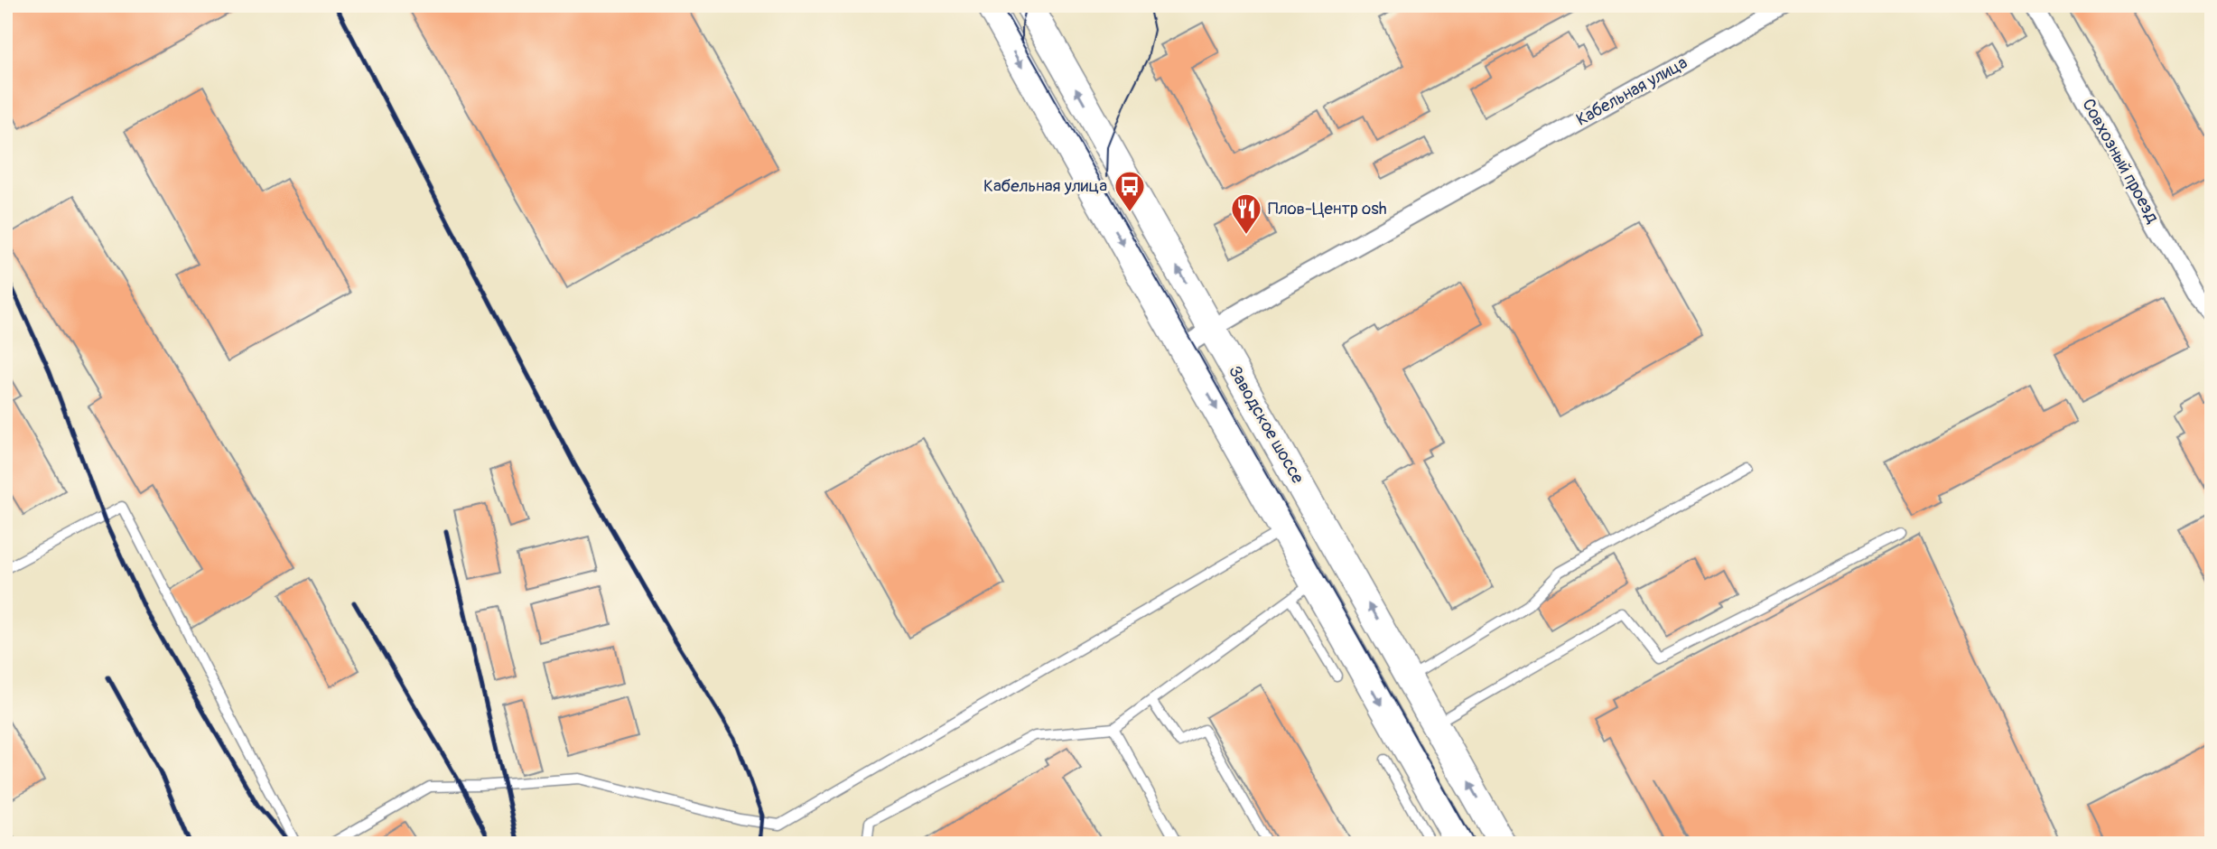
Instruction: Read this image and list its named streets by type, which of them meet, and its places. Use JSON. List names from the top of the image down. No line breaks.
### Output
{"streets":{"main road":["Заводское шоссе"],"street":["Кабельная улица","Совхозный проезд"]},"crossings":[["Кабельная улица","Заводское шоссе"]],"places":{"bus stop":["Кабельная улица"],"restaurant":["Плов-Центр osh"]}}
